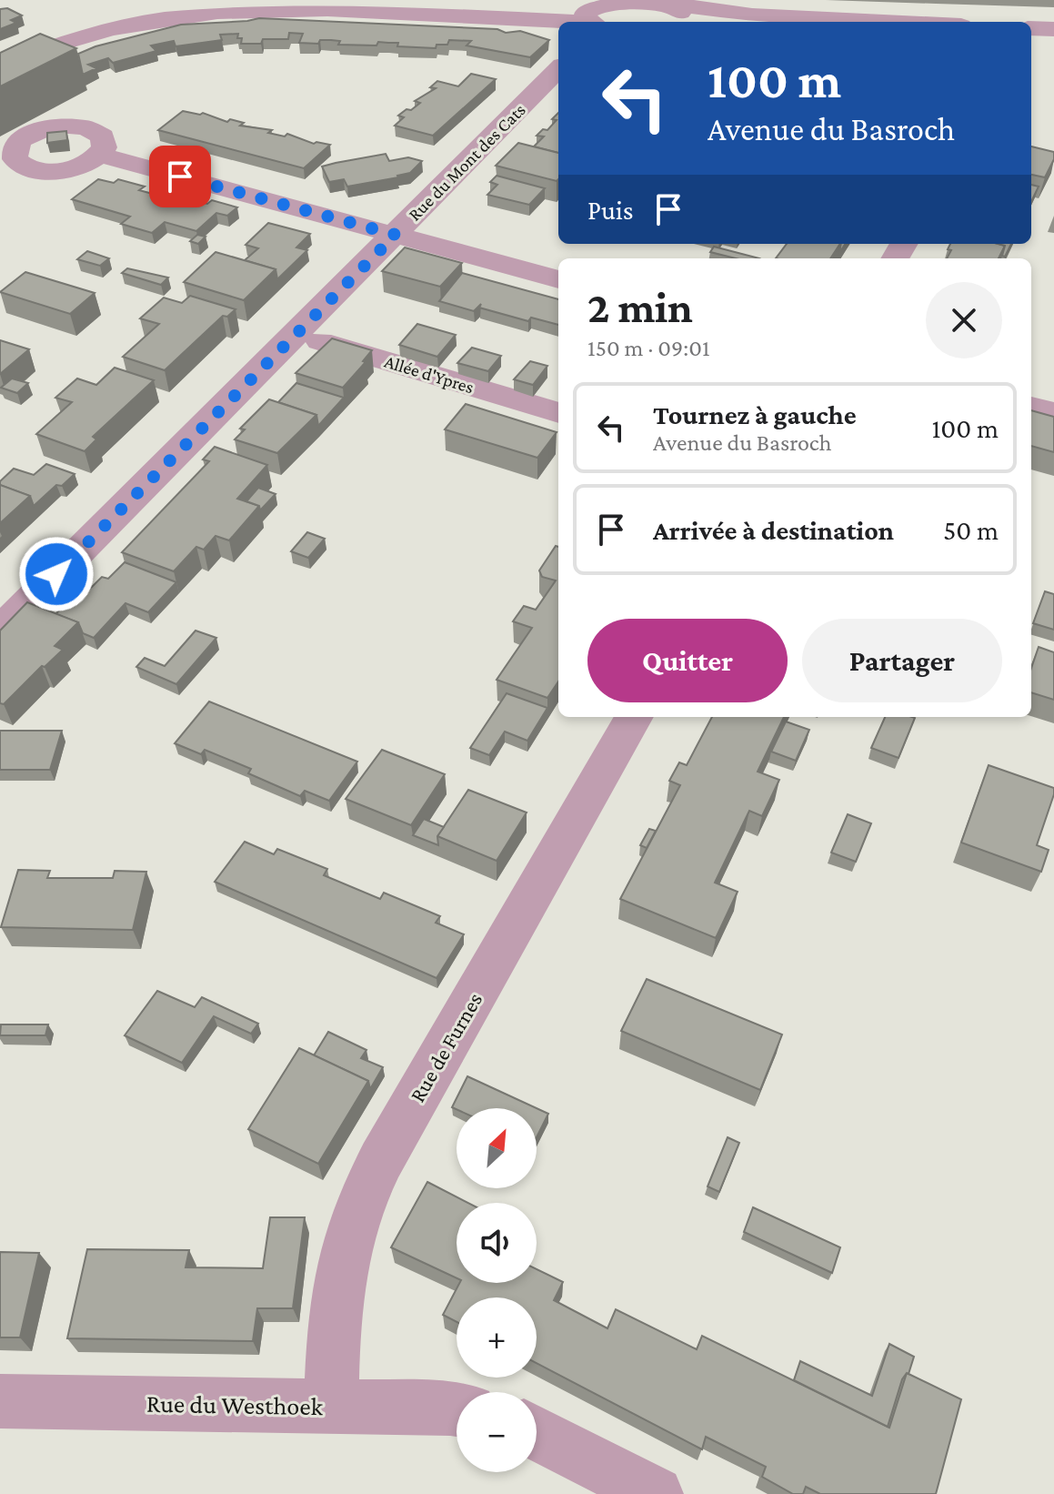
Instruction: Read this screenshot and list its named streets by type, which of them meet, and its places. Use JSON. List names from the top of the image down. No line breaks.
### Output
{"streets":{"street":["Rue du Mont des Cats","Allée d'Ypres","Rue de Furnes","Rue du Westhoek"]},"crossings":[["Rue du Mont des Cats","Allée d'Ypres"],["Rue de Furnes","Rue du Westhoek"]],"north":"top right","page":{"turn":["100 m","Avenue du Basroch"],"then":"Puis","heading":["2 min","150 m · 09:01"],"list":[{"name":"Tournez à gauche","note":"Avenue du Basroch","value":"100 m"},{"name":"Arrivée à destination","value":"50 m"}],"buttons":["Quitter","Partager"],"map_buttons":["+","−"]}}
